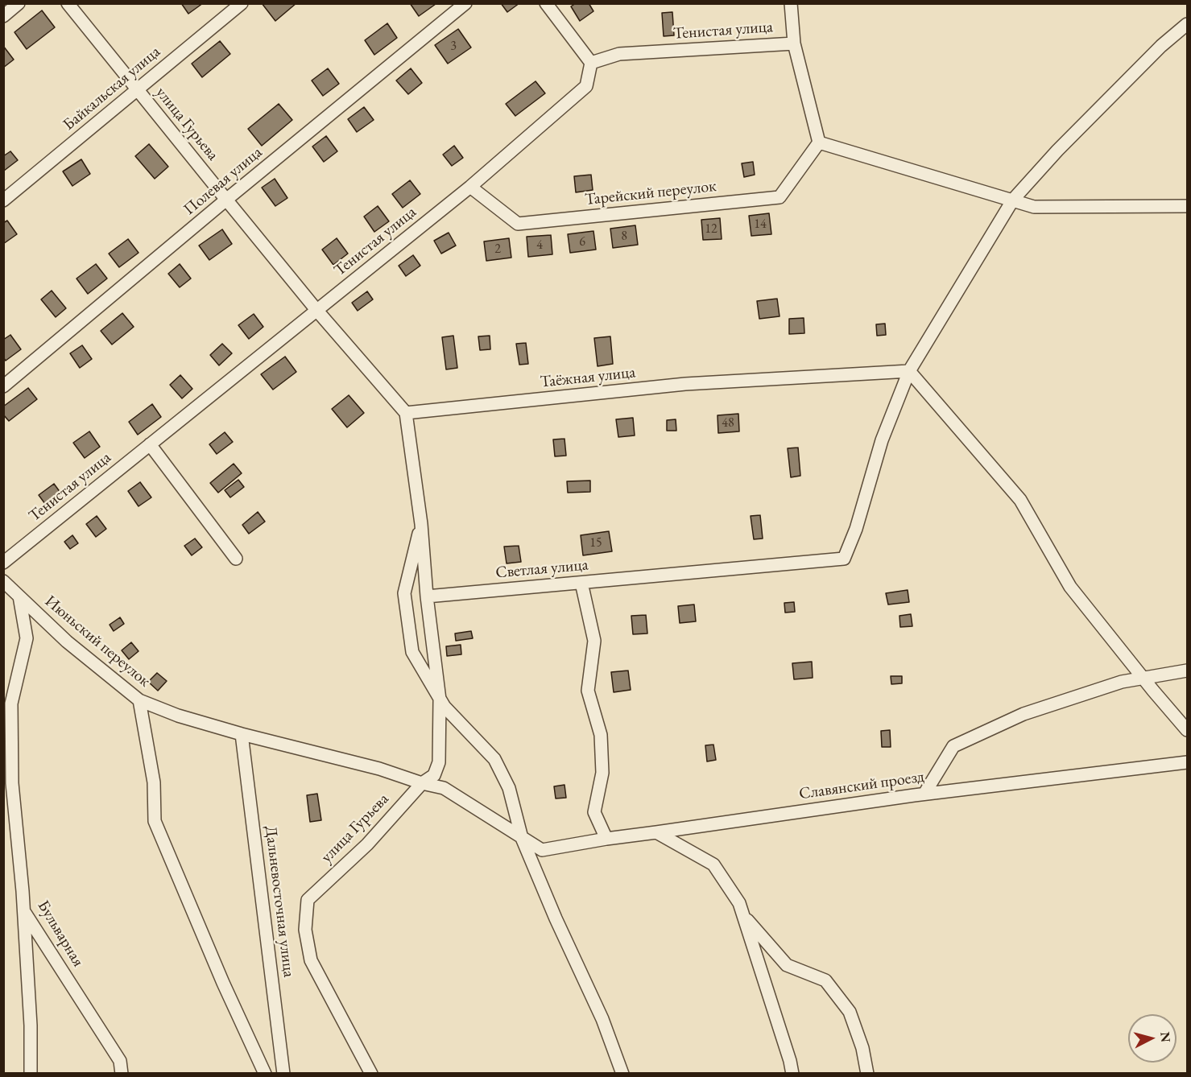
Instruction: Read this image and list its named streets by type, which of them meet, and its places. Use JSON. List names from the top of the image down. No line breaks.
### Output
{"streets":{"street":["Тенистая улица","Байкальская улица","улица Гурьева","Полевая улица","Тарейский переулок","Таёжная улица","Светлая улица","Июньский переулок","Славянский проезд","Дальневосточная улица","Бульварная"]},"crossings":[["Тенистая улица","улица Гурьева"],["Тенистая улица","Тарейский переулок"],["Байкальская улица","улица Гурьева"],["улица Гурьева","Полевая улица"],["улица Гурьева","Светлая улица"],["улица Гурьева","Июньский переулок"],["Таёжная улица","Светлая улица"],["Июньский переулок","Славянский проезд"],["Июньский переулок","Дальневосточная улица"],["Июньский переулок","Бульварная"]],"house_numbers":["3","14","12","8","6","4","2","48","15"],"north":"right"}
